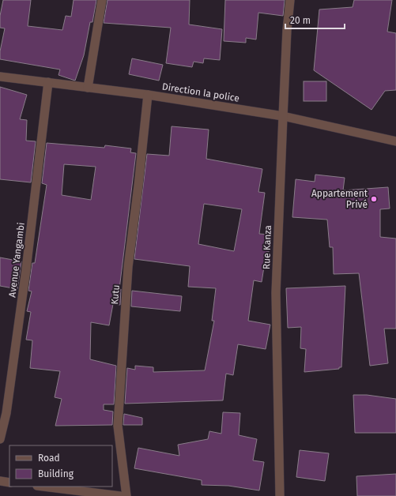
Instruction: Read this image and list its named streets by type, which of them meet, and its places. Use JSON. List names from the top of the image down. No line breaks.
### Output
{"streets":{"street":["Direction la police","Rue Kanza","Avenue Yangambi","Kutu"]},"crossings":[["Direction la police","Rue Kanza"],["Direction la police","Avenue Yangambi"],["Direction la police","Kutu"]],"places":["Appartement Privé"],"legend":["Road","Building"],"scale_bar":"20 m"}
